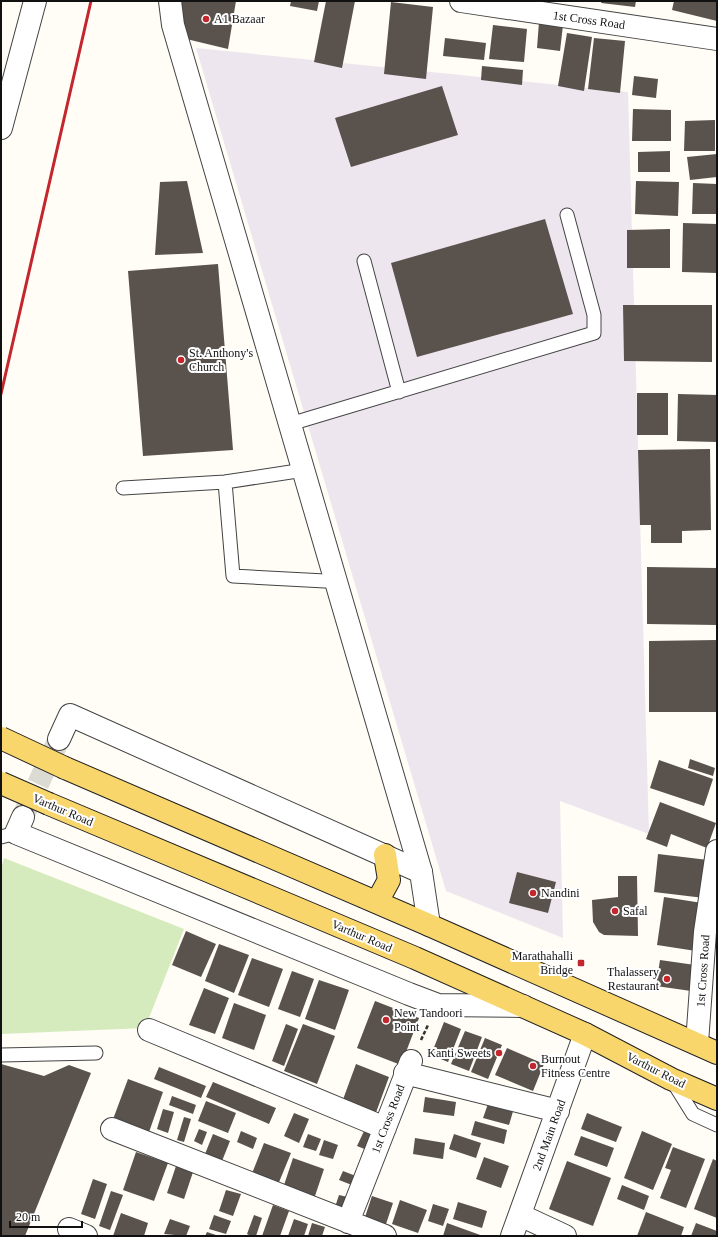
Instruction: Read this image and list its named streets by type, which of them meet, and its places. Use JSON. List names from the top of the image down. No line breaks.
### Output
{"streets":{"main road":["Varthur Road"],"street":["1st Cross Road","2nd Main Road"]},"crossings":[["1st Cross Road","2nd Main Road"],["Varthur Road","2nd Main Road"]],"places":{"other":["A1 Bazaar","St. Anthony's Church","Nandini","Safal","Thalassery Restaurant","New Tandoori Point","Kanti Sweets","Burnout Fitness Centre"],"transit":["Marathahalli Bridge"]},"scale_bar":"20 m"}
